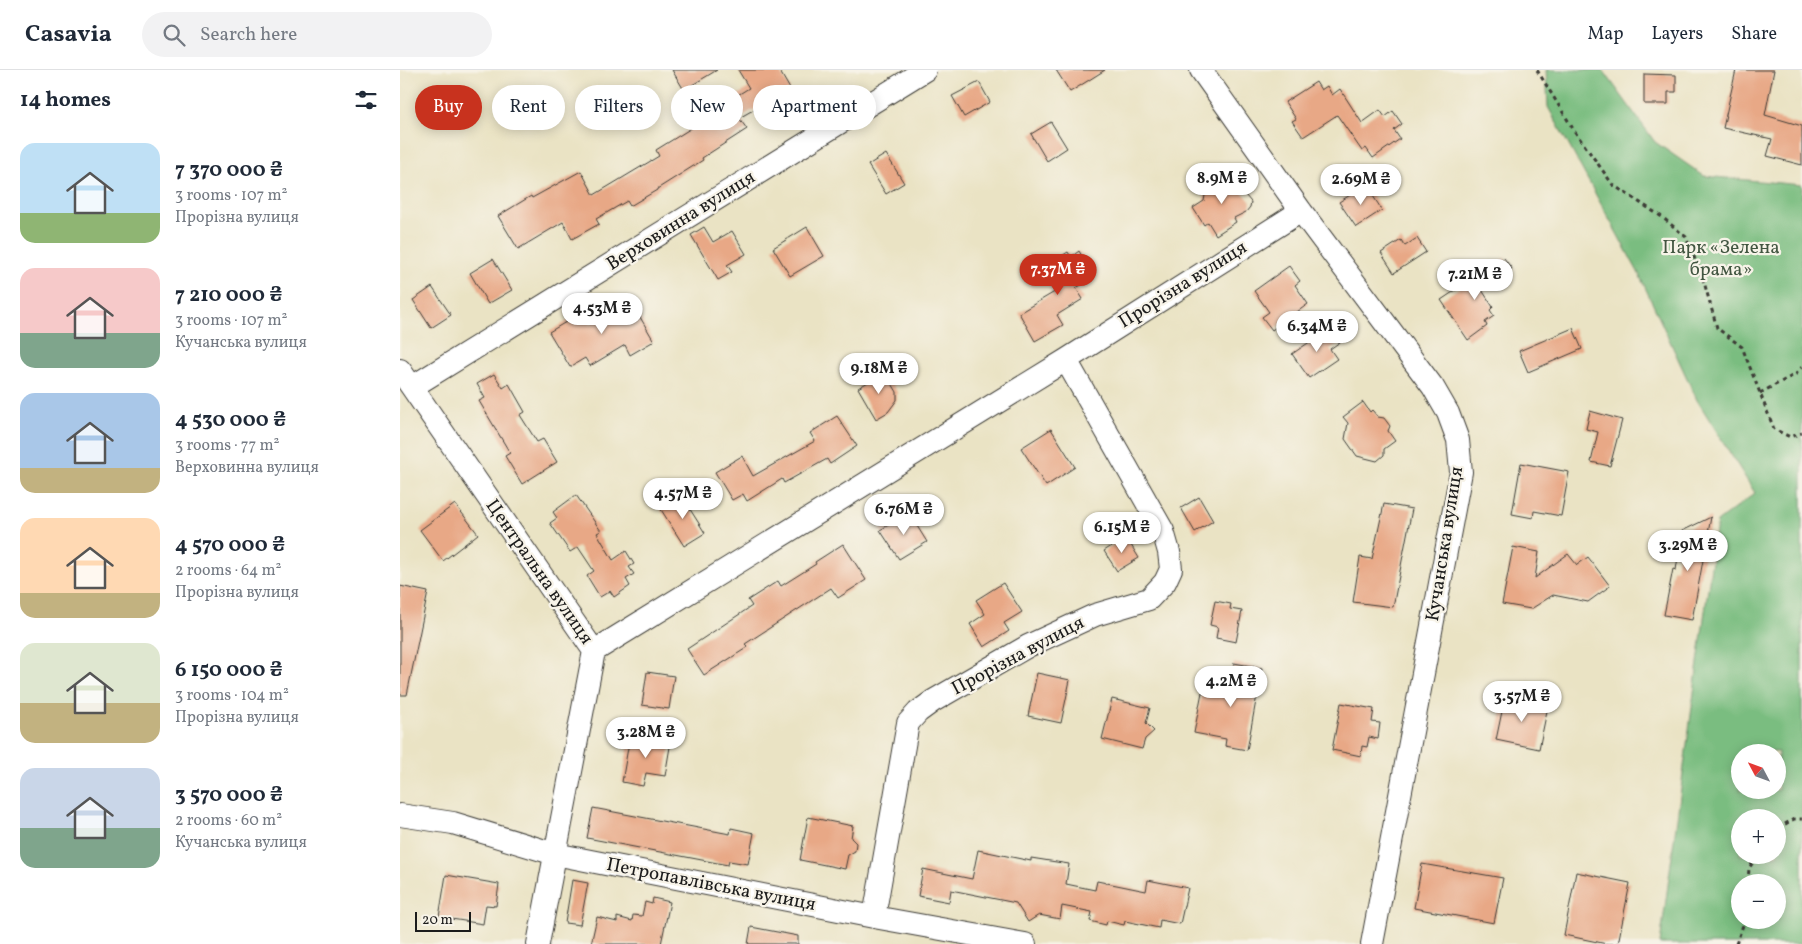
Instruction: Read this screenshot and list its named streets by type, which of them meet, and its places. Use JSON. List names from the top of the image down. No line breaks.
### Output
{"streets":{"street":["Верховинна вулиця","Прорізна вулиця","Кучанська вулиця","Центральна вулиця","Петропавлівська вулиця"]},"crossings":[["Верховинна вулиця","Центральна вулиця"],["Прорізна вулиця","Кучанська вулиця"],["Прорізна вулиця","Центральна вулиця"],["Прорізна вулиця","Петропавлівська вулиця"],["Центральна вулиця","Петропавлівська вулиця"]],"parks":["Парк «Зелена брама»"],"scale_bar":"20 m","north":"top left","page":{"header":"Casavia","search":"Search here","nav":["Map","Layers","Share"],"heading":"14 homes","chip":["Buy","Rent","Filters","New","Apartment"],"list":[{"name":"7 370 000 ₴","note":"3 rooms · 107 m² · Прорізна вулиця"},{"name":"7 210 000 ₴","note":"3 rooms · 107 m² · Кучанська вулиця"},{"name":"4 530 000 ₴","note":"3 rooms · 77 m² · Верховинна вулиця"},{"name":"4 570 000 ₴","note":"2 rooms · 64 m² · Прорізна вулиця"},{"name":"6 150 000 ₴","note":"3 rooms · 104 m² · Прорізна вулиця"},{"name":"3 570 000 ₴","note":"2 rooms · 60 m² · Кучанська вулиця"}],"price":["8.9M ₴","2.69M ₴","7.37M ₴","7.21M ₴","4.53M ₴","6.34M ₴","9.18M ₴","4.57M ₴","6.76M ₴","6.15M ₴","3.29M ₴","4.2M ₴","3.57M ₴","3.28M ₴"],"map_buttons":["+","−"],"scale":"20 m"}}
